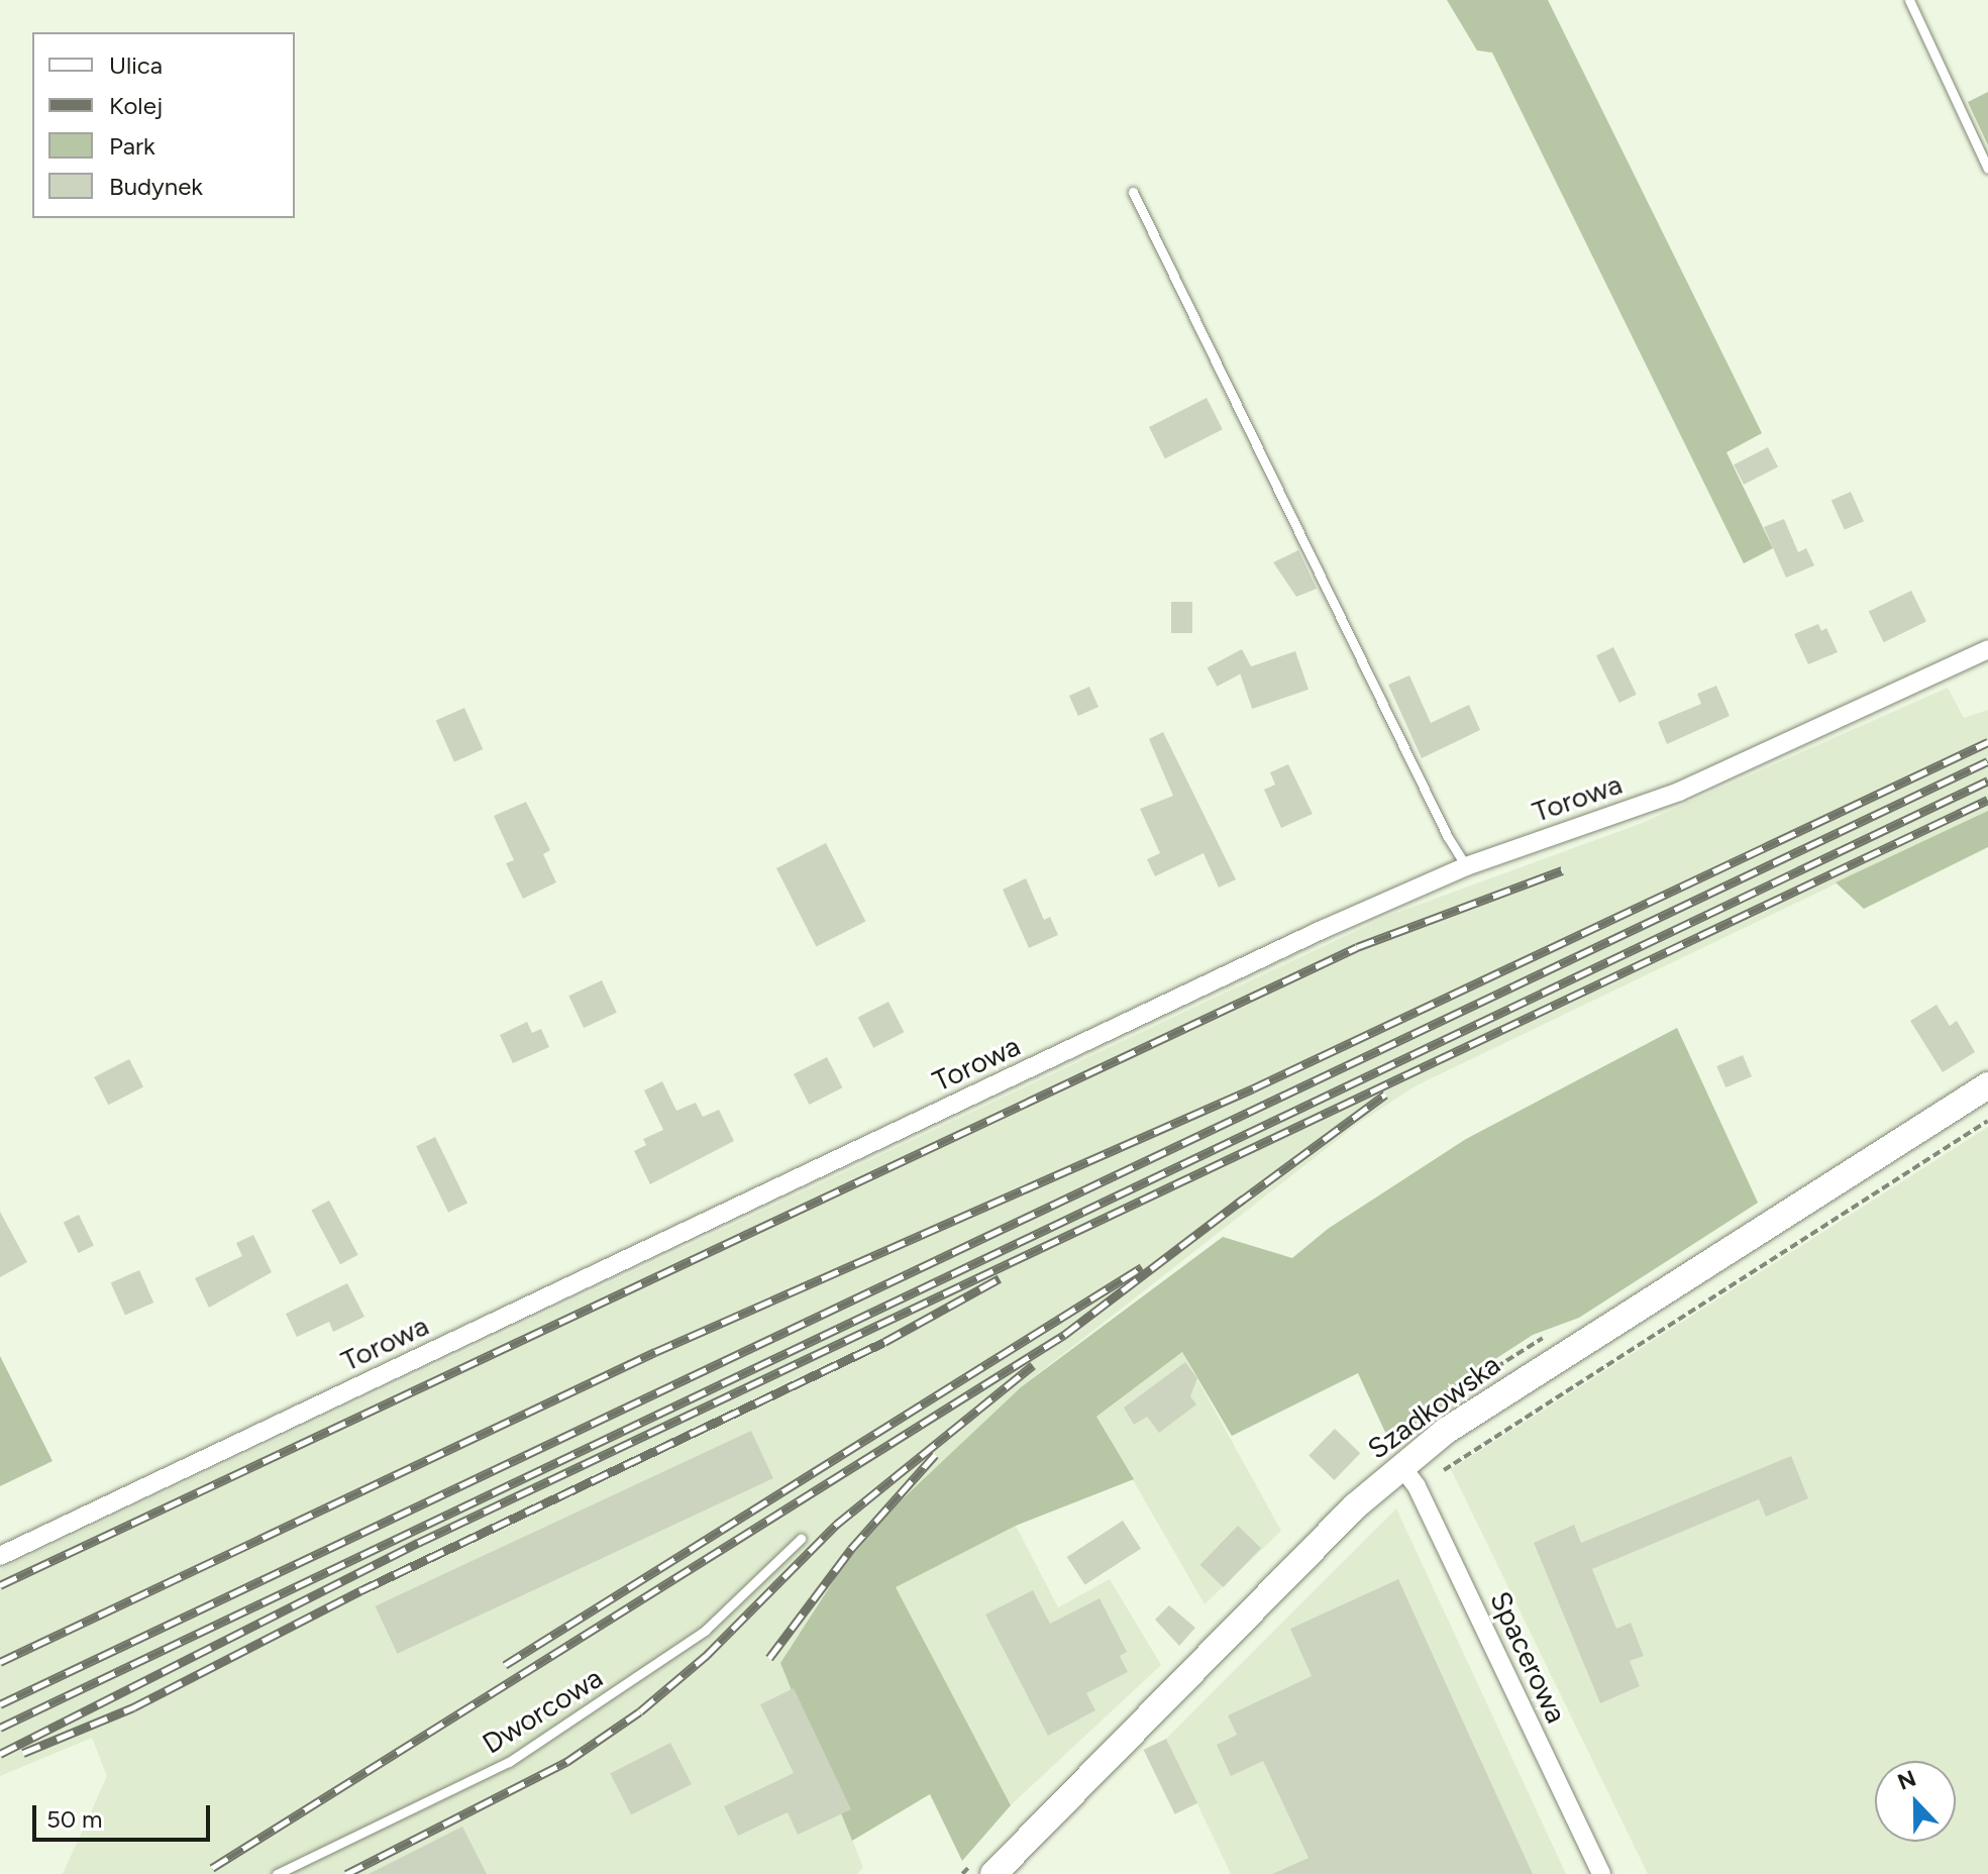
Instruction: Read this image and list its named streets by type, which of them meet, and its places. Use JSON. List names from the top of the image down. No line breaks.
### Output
{"streets":{"street":["Torowa","Szadkowska","Spacerowa"],"lane":["Dworcowa"]},"crossings":[["Szadkowska","Spacerowa"]],"legend":["Ulica","Kolej","Park","Budynek"],"scale_bar":"50 m","north":"top"}
